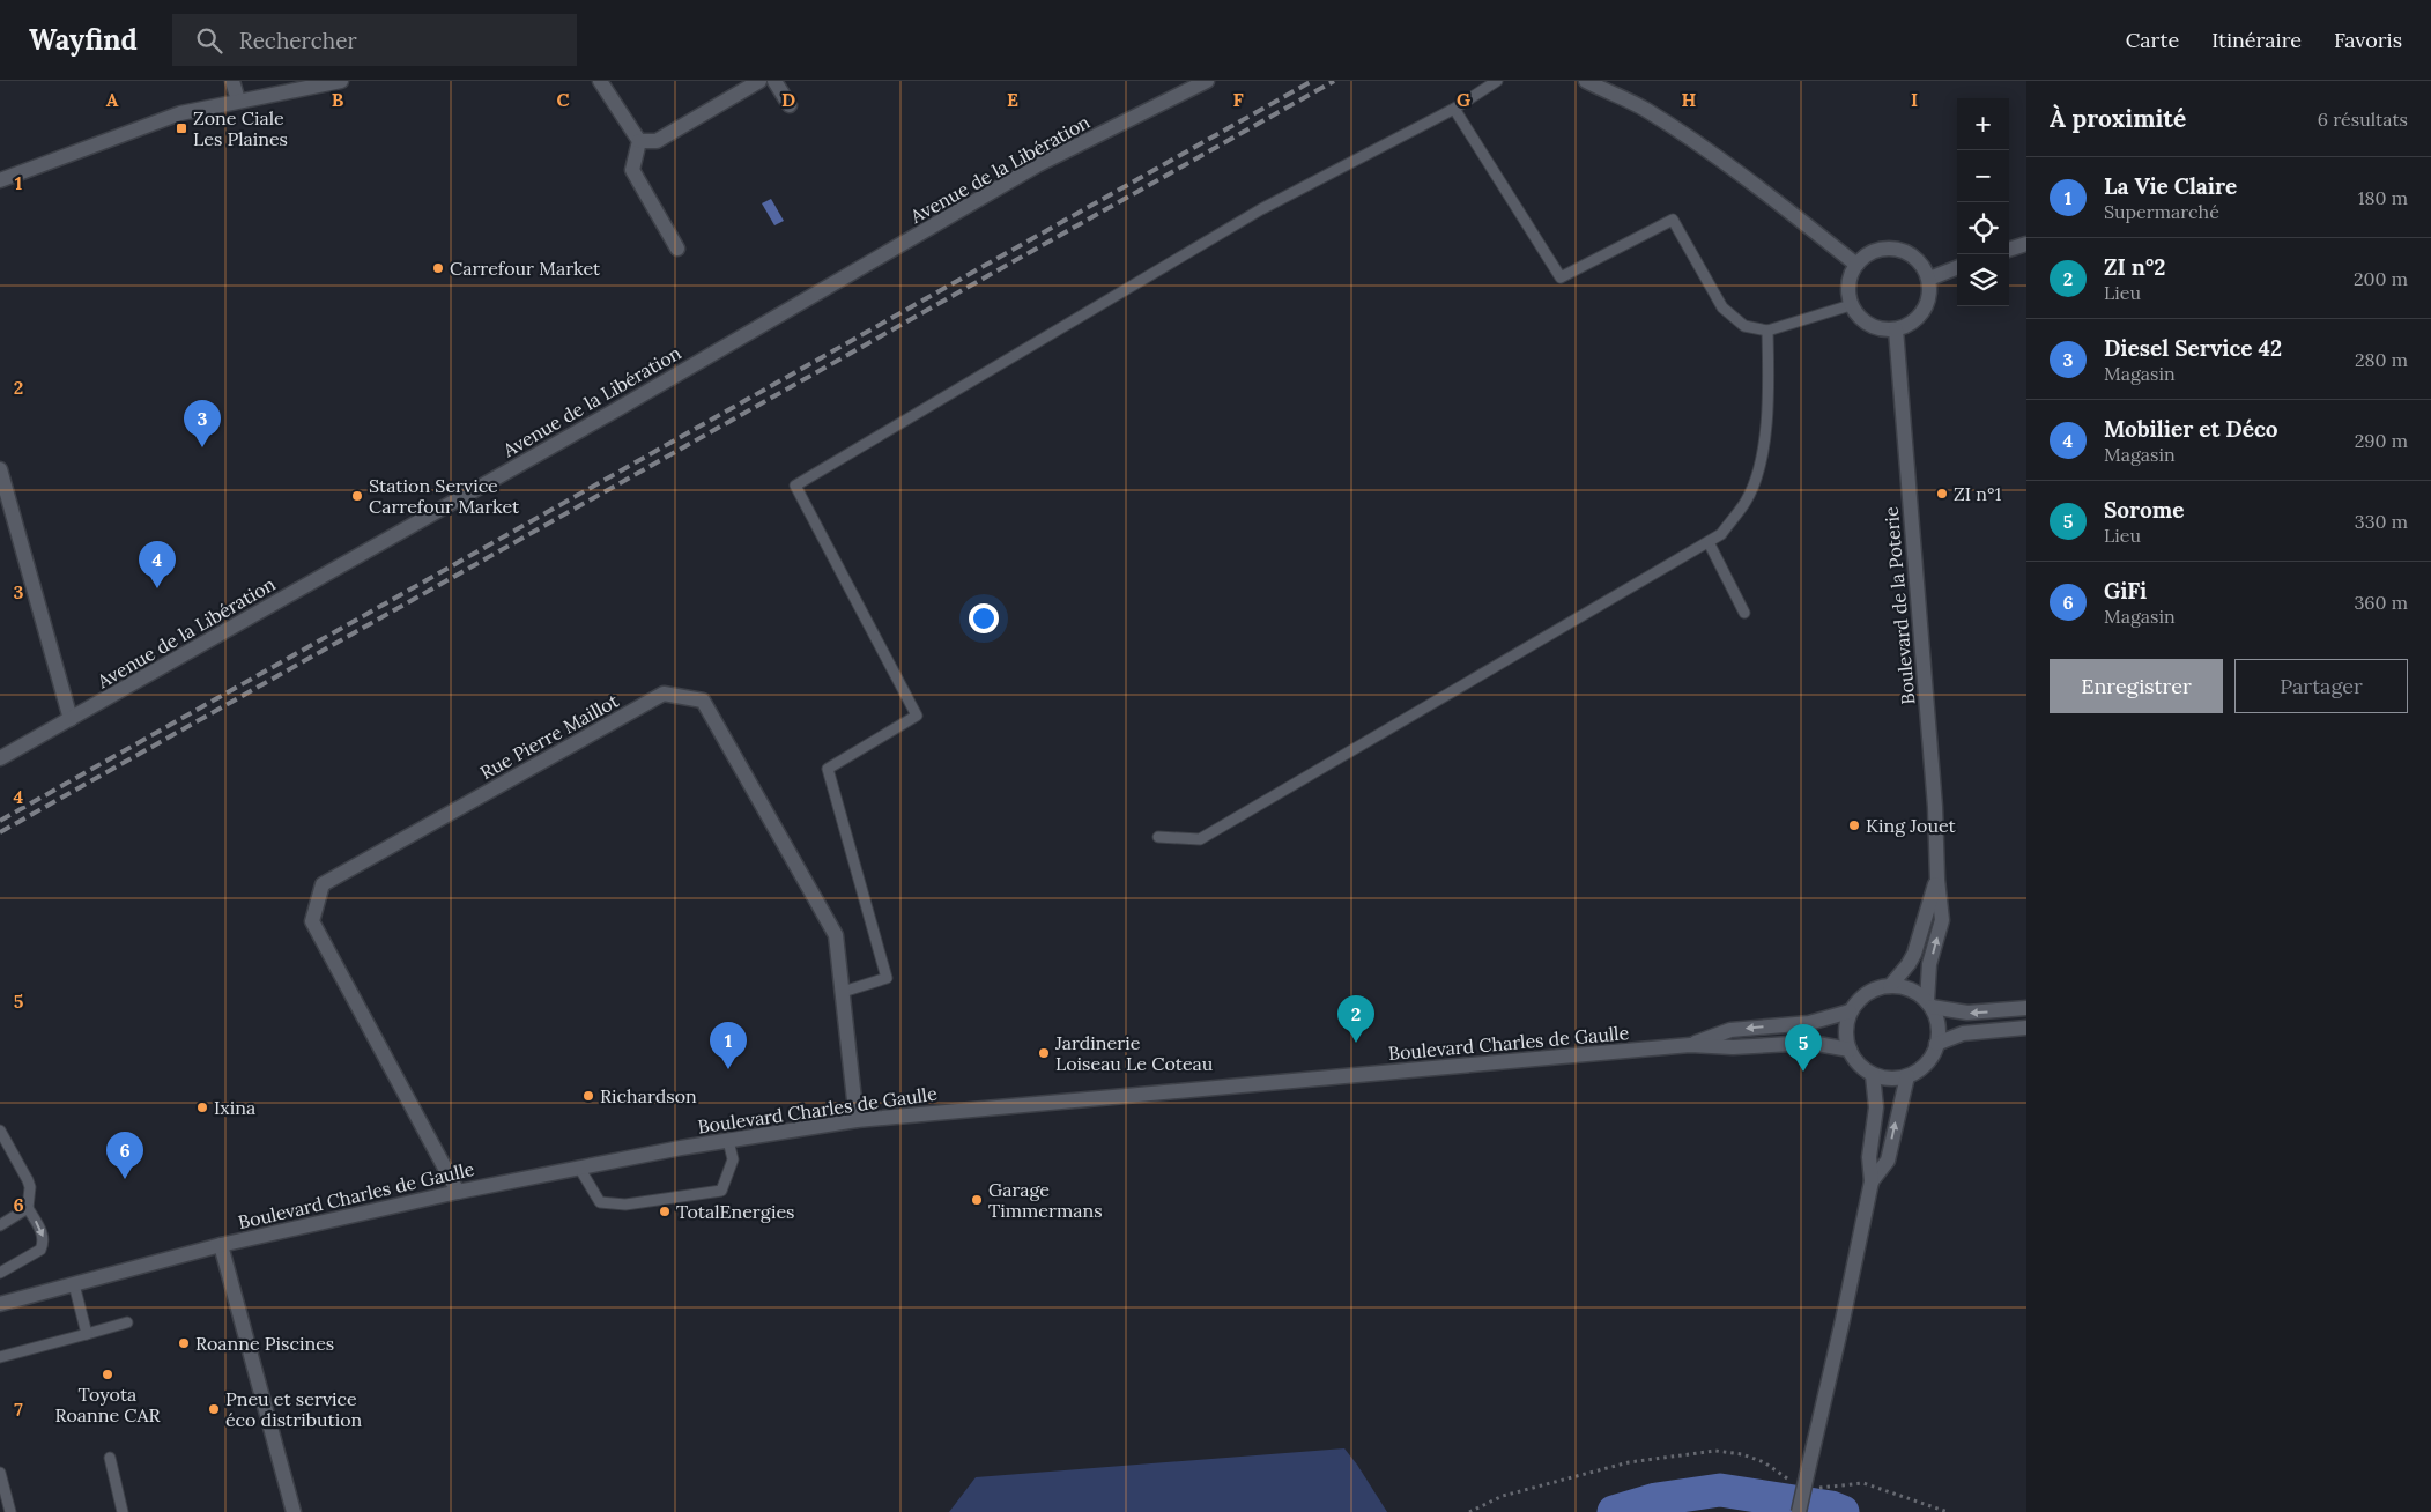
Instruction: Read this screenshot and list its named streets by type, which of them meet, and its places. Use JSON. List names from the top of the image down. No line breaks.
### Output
{"streets":{"street":["Avenue de la Libération","Boulevard de la Poterie","Rue Pierre Maillot","Boulevard Charles de Gaulle"]},"crossings":[["Boulevard de la Poterie","Boulevard Charles de Gaulle"],["Rue Pierre Maillot","Boulevard Charles de Gaulle"]],"places":{"transit":["Zone Ciale Les Plaines"],"other":["Carrefour Market","ZI n°1","Station Service Carrefour Market","King Jouet","Jardinerie Loiseau Le Coteau","Richardson","Ixina","Garage Timmermans","TotalEnergies","Roanne Piscines","Toyota Roanne CAR","Pneu et service éco distribution"]},"page":{"header":"Wayfind","search":"Rechercher","nav":["Carte","Itinéraire","Favoris"],"heading":["À proximité","6 résultats"],"map_buttons":["+","−"],"list":[{"mark":"1","name":"La Vie Claire","note":"Supermarché","value":"180 m"},{"mark":"2","name":"ZI n°2","note":"Lieu","value":"200 m"},{"mark":"3","name":"Diesel Service 42","note":"Magasin","value":"280 m"},{"mark":"4","name":"Mobilier et Déco","note":"Magasin","value":"290 m"},{"mark":"5","name":"Sorome","note":"Lieu","value":"330 m"},{"mark":"6","name":"GiFi","note":"Magasin","value":"360 m"}],"pins":["3","4","2","1","5","6"],"buttons":["Enregistrer","Partager"]},"grid":{"columns":["A","B","C","D","E","F","G","H","I"],"rows":["1","2","3","4","5","6","7"]}}
